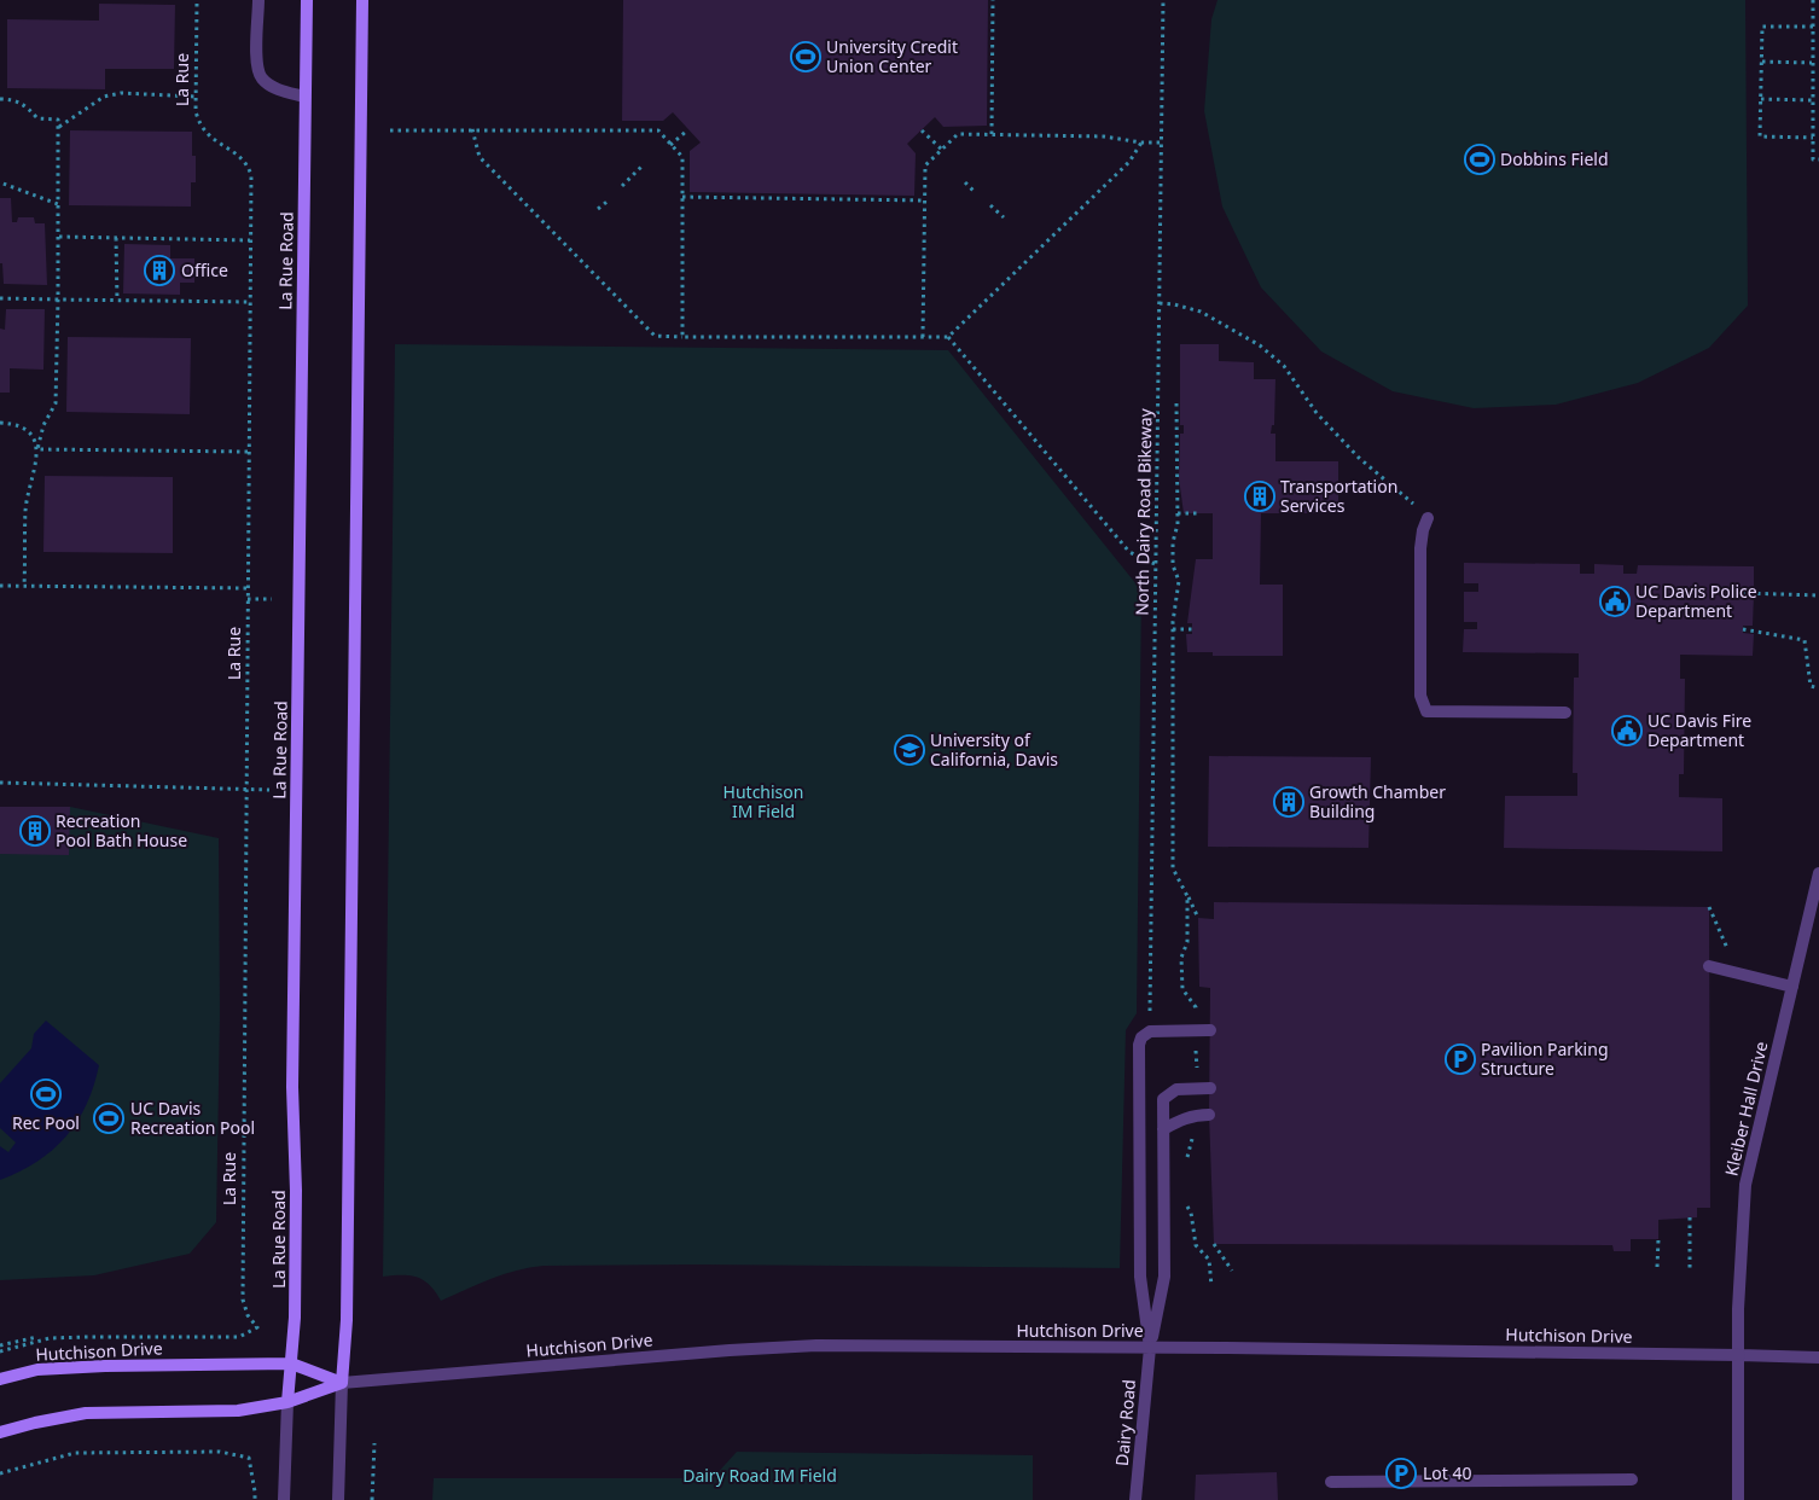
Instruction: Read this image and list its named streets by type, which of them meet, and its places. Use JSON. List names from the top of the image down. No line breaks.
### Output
{"streets":{"main road":["La Rue Road","Hutchison Drive"],"street":["Kleiber Hall Drive","Dairy Road"],"path":["La Rue","North Dairy Road Bikeway"]},"crossings":[["La Rue Road","Hutchison Drive"],["Kleiber Hall Drive","Hutchison Drive"],["Hutchison Drive","Dairy Road"]],"parks":["Hutchison IM Field","Dairy Road IM Field"],"places":{"sports":["University Credit Union Center","Dobbins Field","Rec Pool","UC Davis Recreation Pool"],"building":["Office","Transportation Services","Growth Chamber Building","Recreation Pool Bath House"],"public building":["UC Davis Police Department","UC Davis Fire Department"],"school or university":["University of California, Davis"],"parking":["Pavilion Parking Structure","Lot 40"]}}
